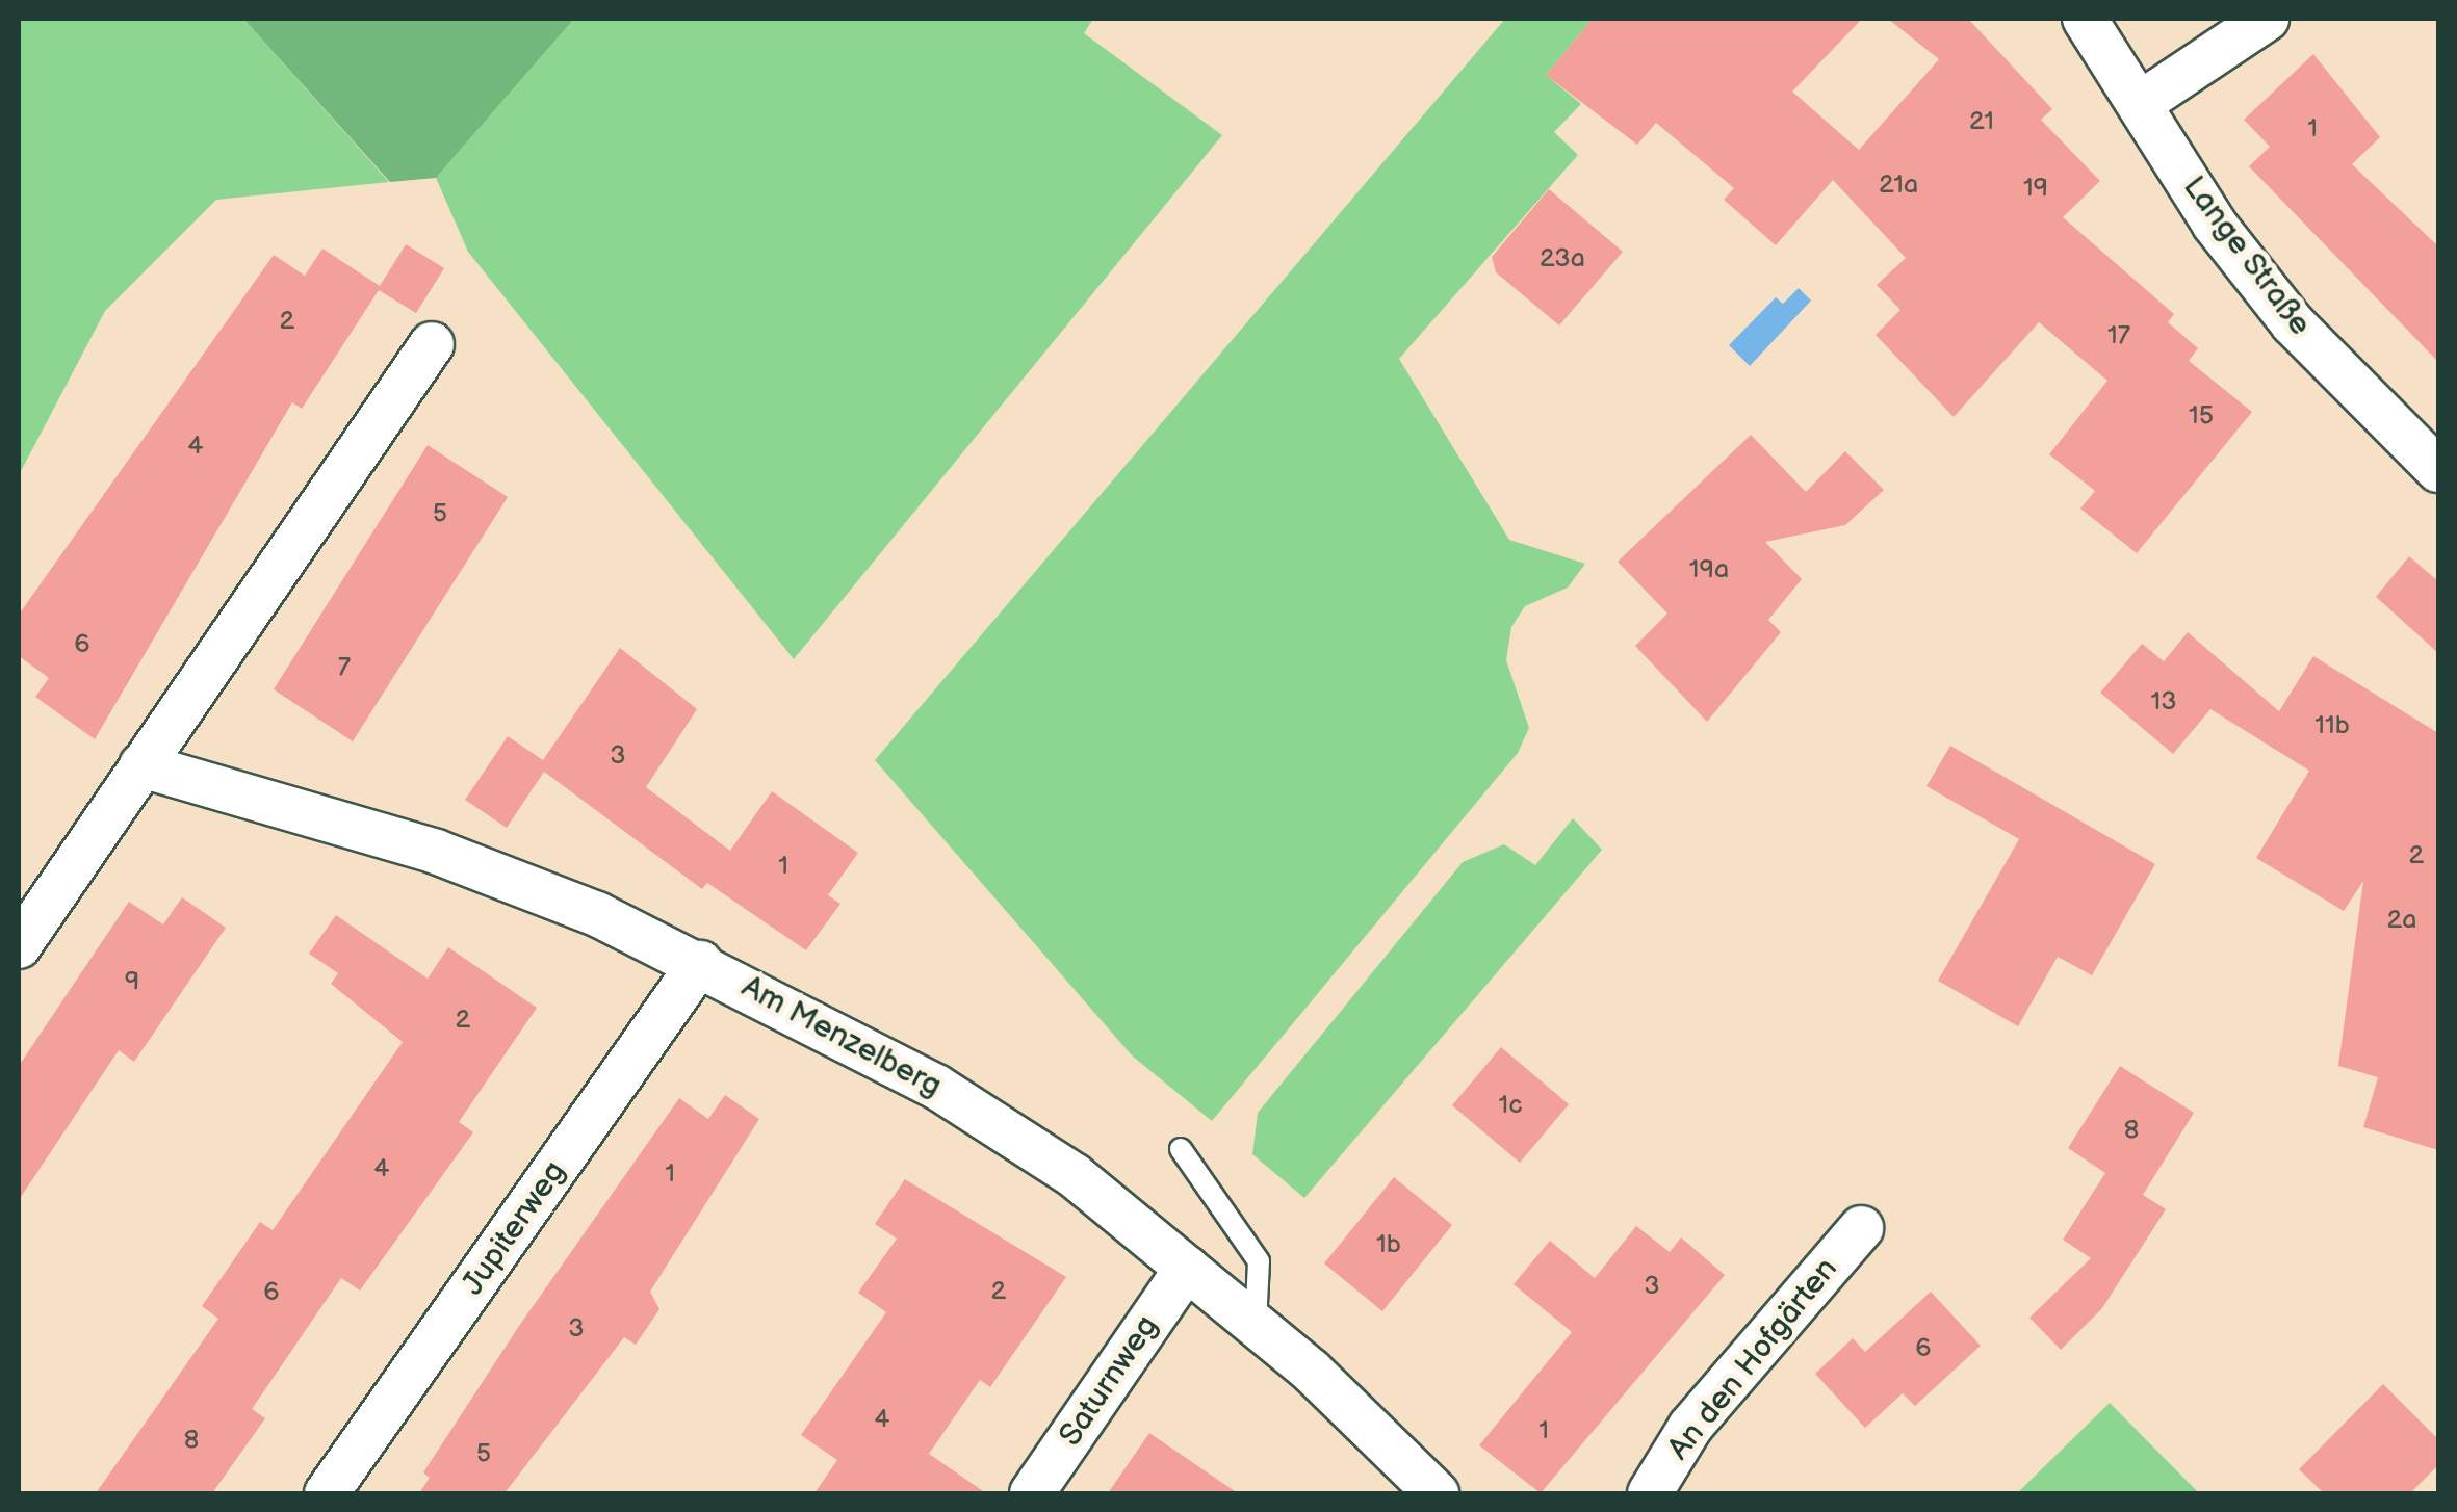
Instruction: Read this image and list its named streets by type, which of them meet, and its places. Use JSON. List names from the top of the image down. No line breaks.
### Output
{"streets":{"street":["Lange Straße","Am Menzelberg","Jupiterweg","An den Hofgärten","Saturnweg"]},"crossings":[["Am Menzelberg","Jupiterweg"],["Am Menzelberg","Saturnweg"]],"house_numbers":["21","1","21a","19","23a","2","17","15","4","5","19a","6","7","13","11b","3","2","1","2a","9","2","1c","8","4","1","1b","3","2","6","3","6","4","1","8","5"]}
